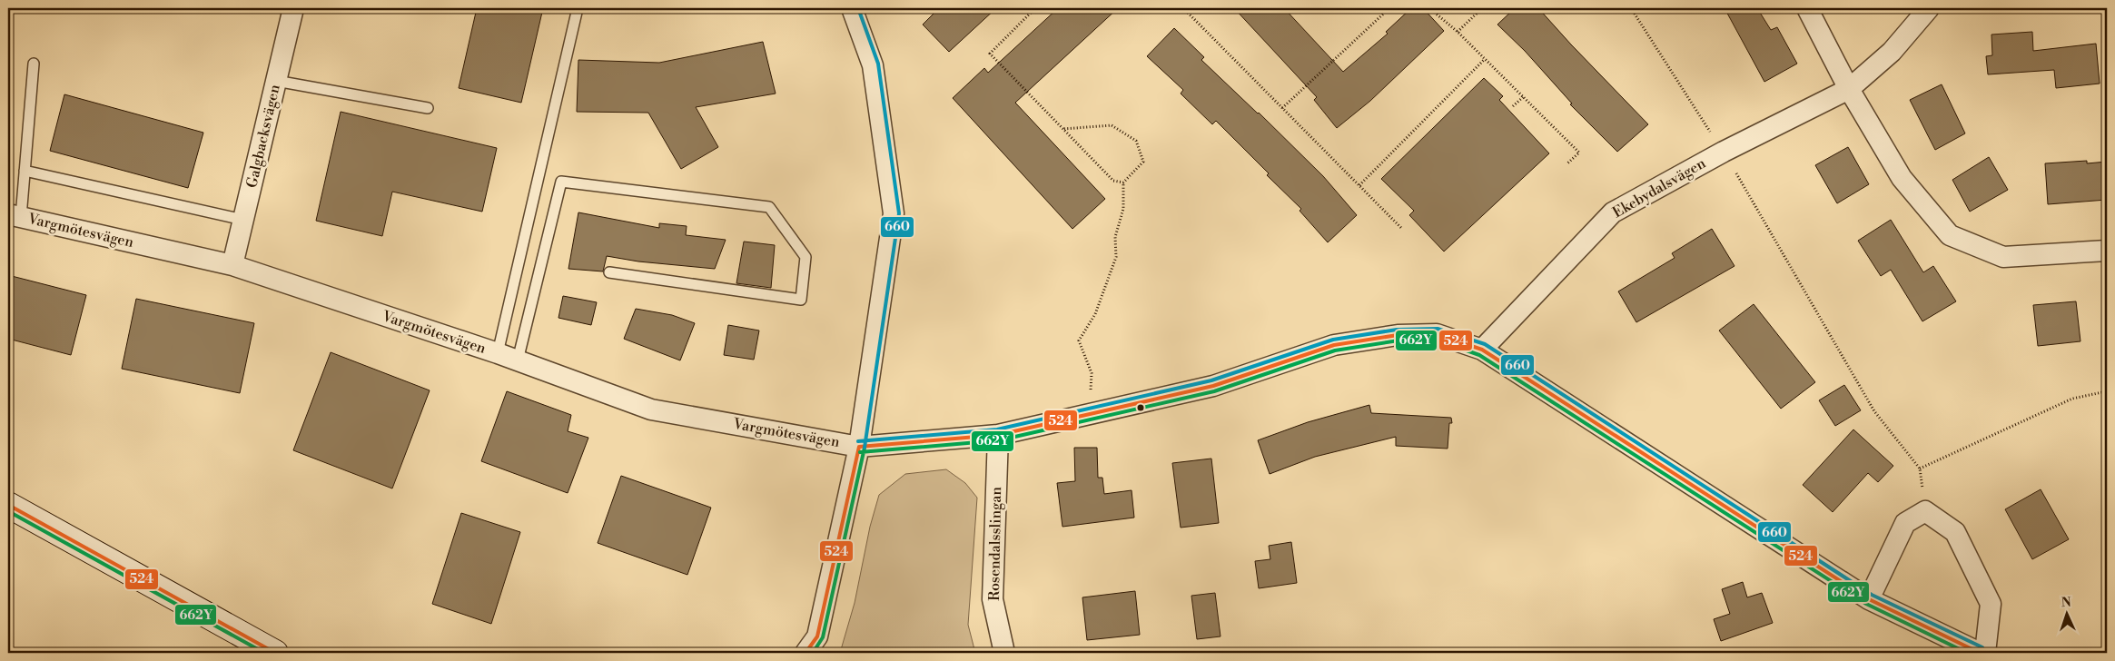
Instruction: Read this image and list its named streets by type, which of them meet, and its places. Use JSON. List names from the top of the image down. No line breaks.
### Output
{"streets":{"street":["Galgbacksvägen","Ekebydalsvägen","Vargmötesvägen","Rosendalsslingan"]},"crossings":[["Galgbacksvägen","Vargmötesvägen"],["Ekebydalsvägen","Vargmötesvägen"],["Vargmötesvägen","Rosendalsslingan"]],"lines":["transit line 660","transit line 524","transit line 662Y"],"north":"top"}
